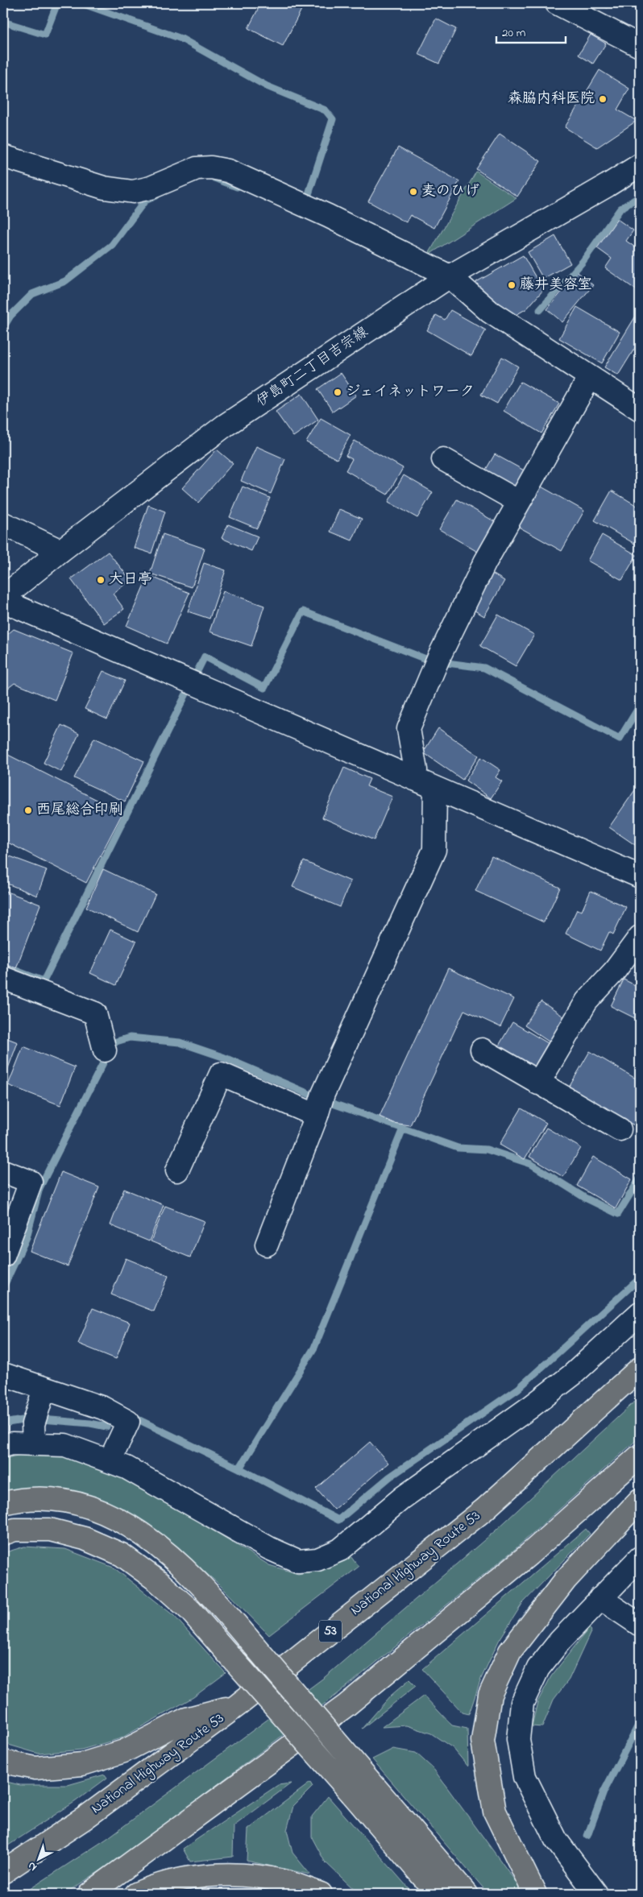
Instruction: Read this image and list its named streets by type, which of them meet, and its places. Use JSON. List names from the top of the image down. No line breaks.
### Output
{"streets":{"highway":["National Highway Route 53","53"],"street":["伊島町二丁目吉宗線"]},"places":["森脇内科医院","麦のひげ","藤井美容室","ジェイネットワーク","大日亭","西尾総合印刷"],"scale_bar":"20 m","north":"bottom left"}
